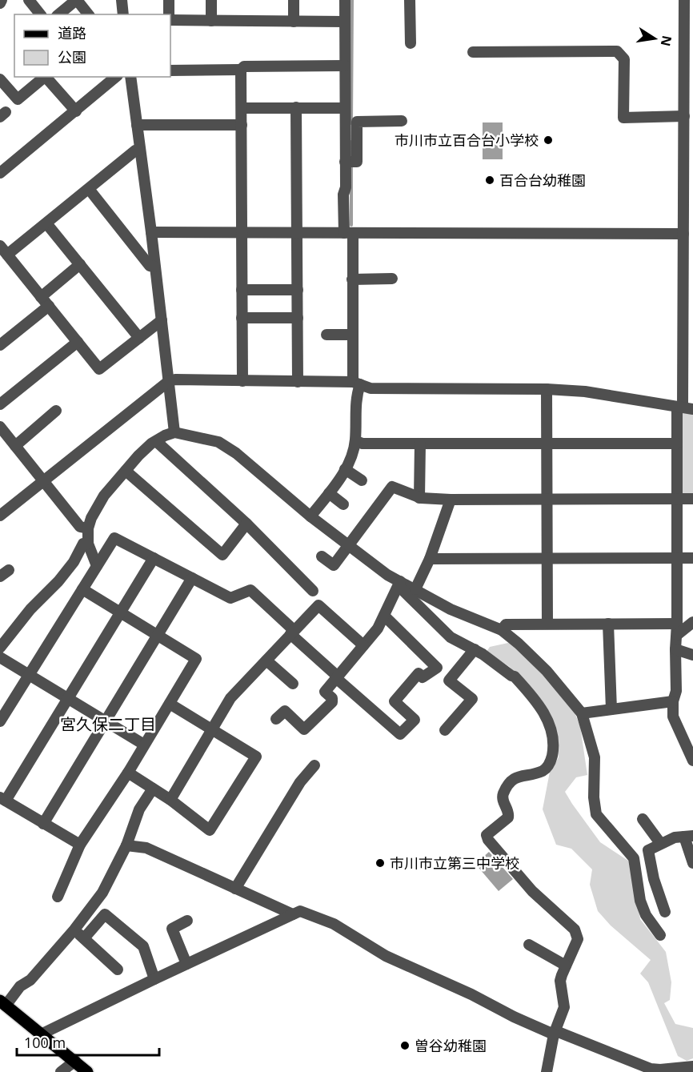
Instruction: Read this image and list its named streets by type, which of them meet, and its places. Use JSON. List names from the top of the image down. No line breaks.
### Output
{"districts":["宮久保二丁目"],"places":["市川市立百合台小学校","百合台幼稚園","市川市立第三中学校","曽谷幼稚園"],"legend":["道路","公園"],"scale_bar":"100 m","north":"right"}
